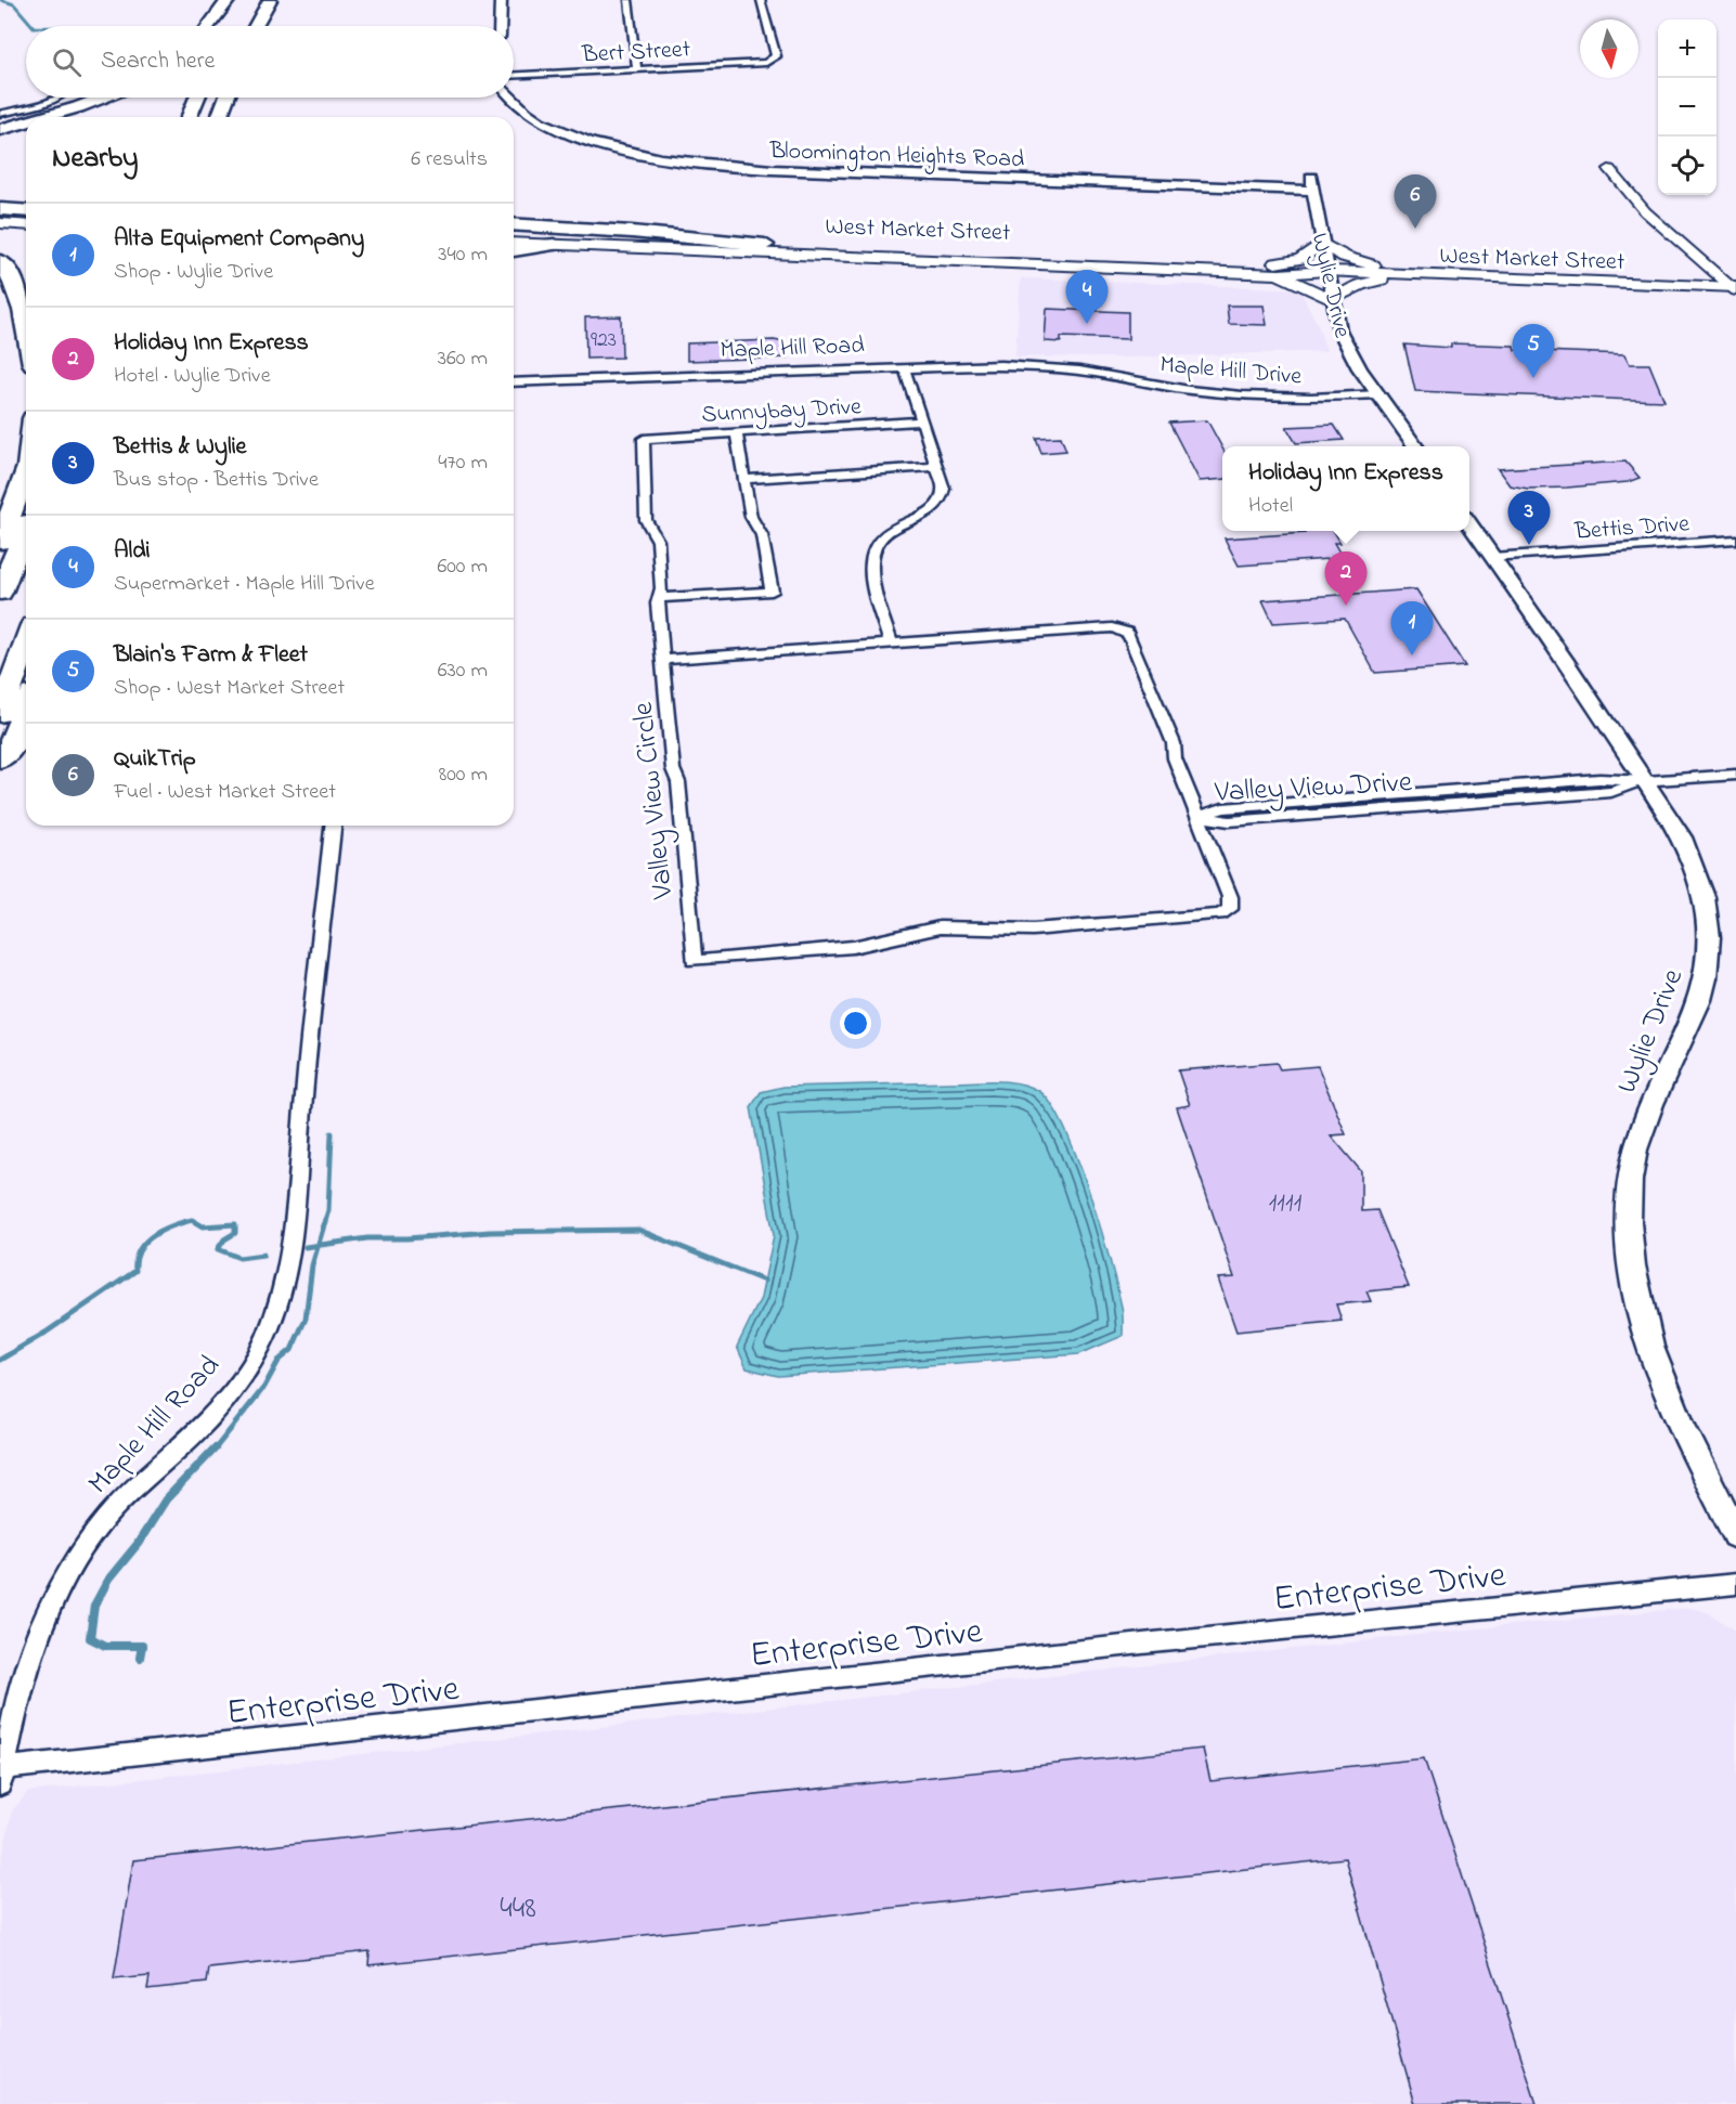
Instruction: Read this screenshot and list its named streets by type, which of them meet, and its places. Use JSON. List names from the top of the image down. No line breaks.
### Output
{"streets":{"main road":["Bloomington Heights Road","West Market Street","Wylie Drive"],"street":["Bert Street","Maple Hill Road","Maple Hill Drive","Sunnybay Drive","Bettis Drive","Valley View Drive","Valley View Circle","Enterprise Drive"]},"crossings":[["Bloomington Heights Road","Wylie Drive"],["West Market Street","Wylie Drive"],["Wylie Drive","Maple Hill Drive"],["Wylie Drive","Bettis Drive"],["Wylie Drive","Valley View Drive"],["Maple Hill Road","Maple Hill Drive"],["Maple Hill Road","Enterprise Drive"],["Valley View Drive","Valley View Circle"]],"house_numbers":["923","1111","448"],"north":"bottom","page":{"map_buttons":["+","−"],"search":"Search here","heading":["Nearby","6 results"],"pins":["6","4","5","3","2","1"],"list":[{"mark":"1","name":"Alta Equipment Company","note":"Shop · Wylie Drive","value":"340 m"},{"mark":"2","name":"Holiday Inn Express","note":"Hotel · Wylie Drive","value":"360 m"},{"mark":"3","name":"Bettis & Wylie","note":"Bus stop · Bettis Drive","value":"470 m"},{"mark":"4","name":"Aldi","note":"Supermarket · Maple Hill Drive","value":"600 m"},{"mark":"5","name":"Blain's Farm & Fleet","note":"Shop · West Market Street","value":"630 m"},{"mark":"6","name":"QuikTrip","note":"Fuel · West Market Street","value":"800 m"}],"popup":["Holiday Inn Express","Hotel"]}}
